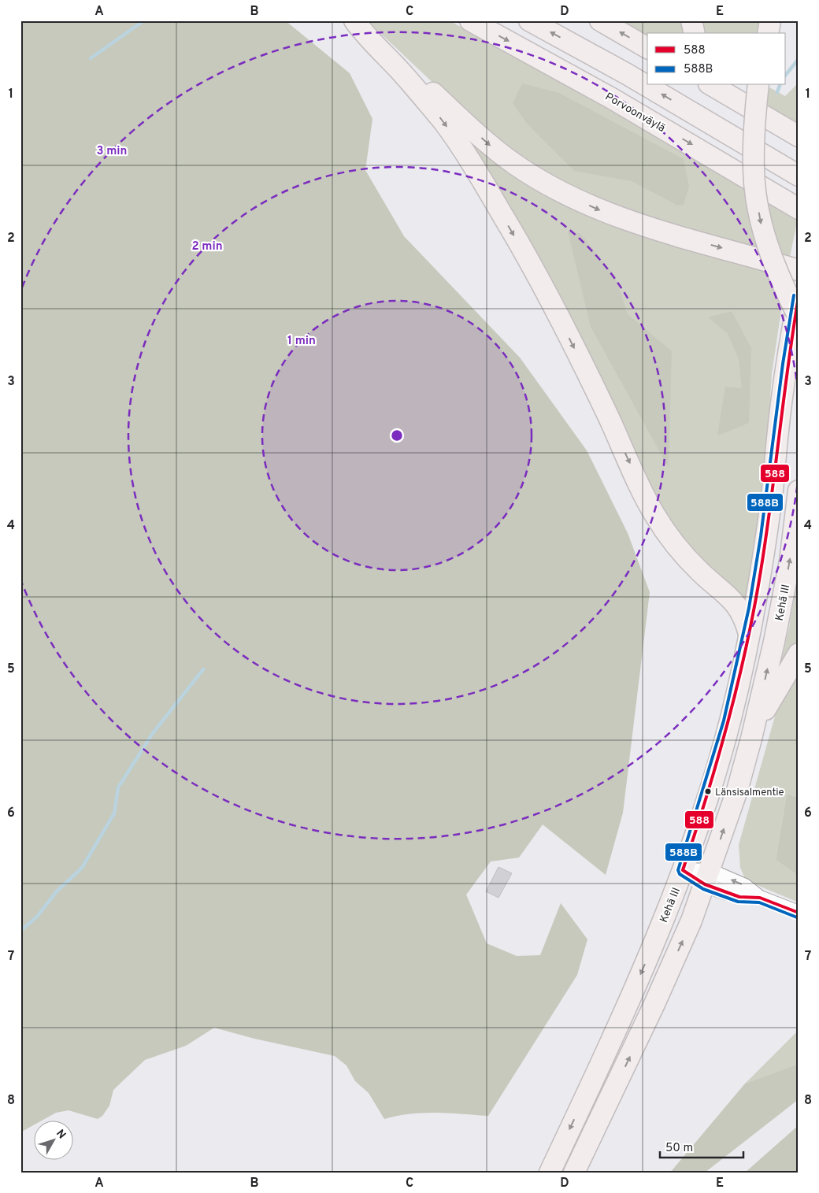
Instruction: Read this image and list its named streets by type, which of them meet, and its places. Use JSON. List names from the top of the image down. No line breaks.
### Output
{"streets":{"highway":["Porvoonväylä","Kehä III"]},"places":["Länsisalmentie"],"lines":["transit line 588B","transit line 588"],"legend":["588","588B"],"scale_bar":"50 m","north":"top right","grid":{"columns":["A","B","C","D","E"],"rows":["1","2","3","4","5","6","7","8"]},"rings":["3 min","2 min","1 min"]}
